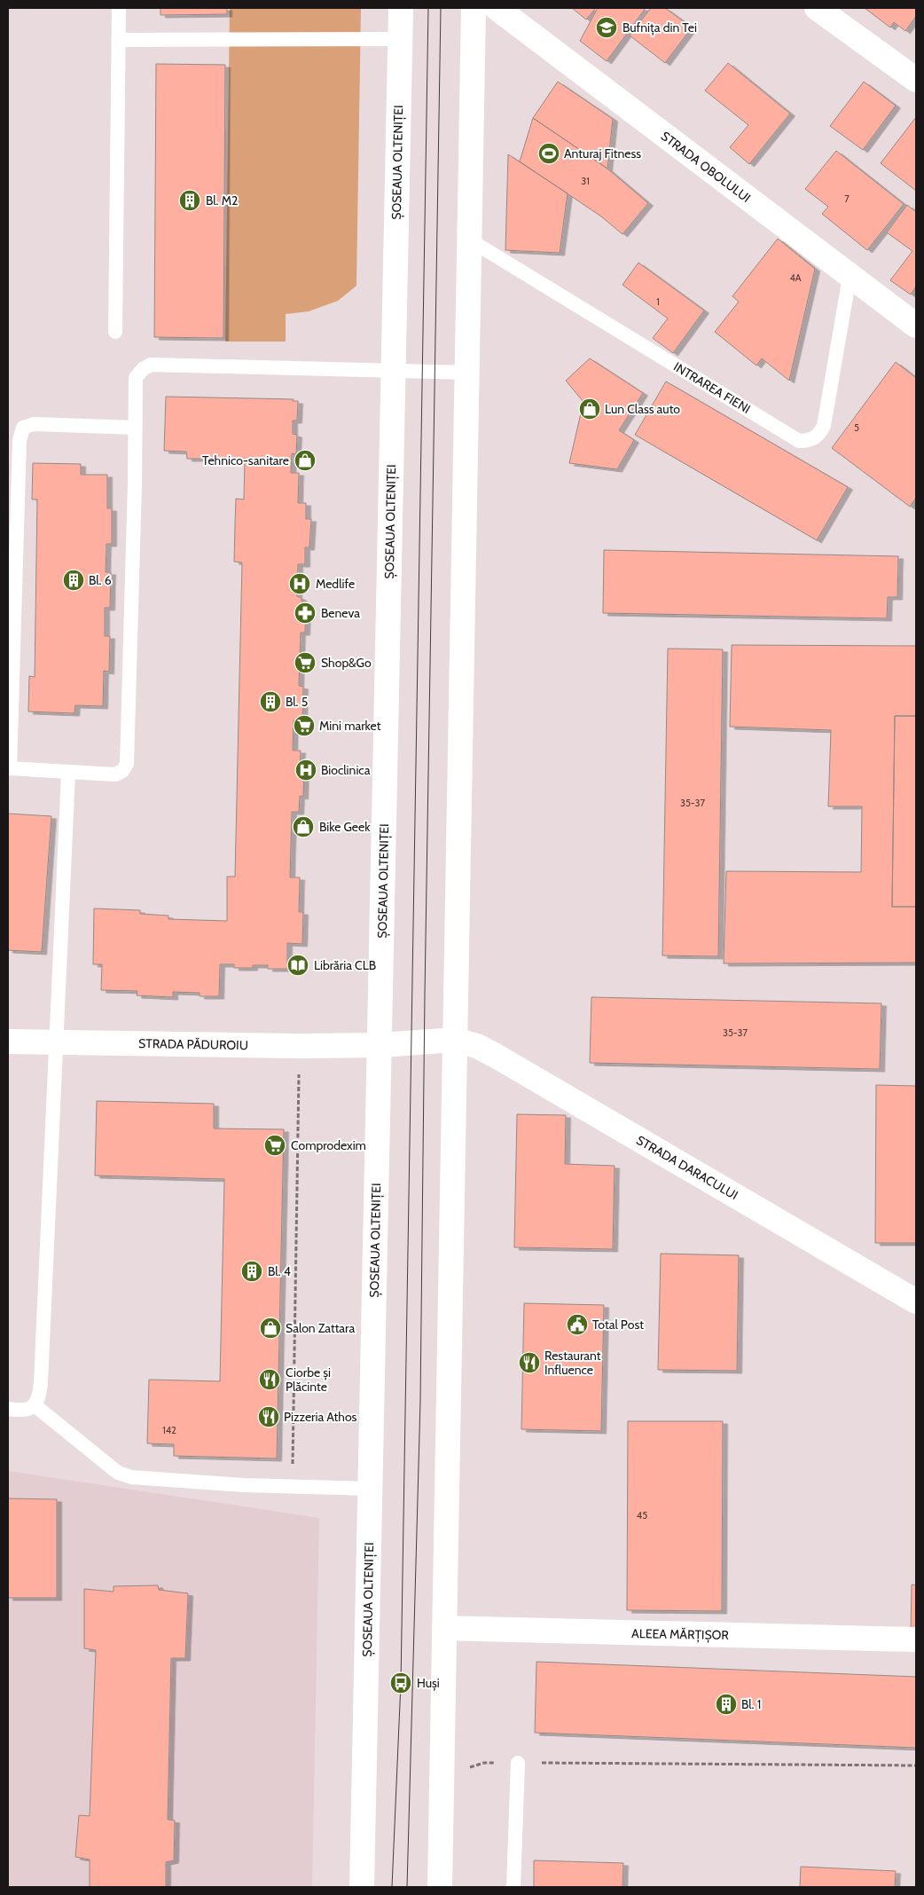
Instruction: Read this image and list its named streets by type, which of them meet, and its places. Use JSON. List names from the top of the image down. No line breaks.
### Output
{"streets":{"main road":["ȘOSEAUA OLTENIȚEI","STRADA OBOLULUI","STRADA PĂDUROIU","STRADA DARACULUI","ALEEA MĂRȚIȘOR"],"lane":["INTRAREA FIENI"]},"crossings":[["ȘOSEAUA OLTENIȚEI","STRADA PĂDUROIU"],["STRADA OBOLULUI","INTRAREA FIENI"],["STRADA PĂDUROIU","STRADA DARACULUI"]],"places":{"school or university":["Bufnița din Tei"],"sports":["Anturaj Fitness"],"building":["Bl. M2","Bl. 6","Bl. 5","Bl. 4","Bl. 1"],"shop":["Lun Class auto","Tehnico-sanitare","Bike Geek","Salon Zattara"],"hospital":["Medlife","Bioclinica"],"pharmacy":["Beneva"],"supermarket":["Shop&Go","Mini market","Comprodexim"],"library":["Librăria CLB"],"public building":["Total Post"],"restaurant":["Restaurant Influence","Ciorbe și Plăcinte","Pizzeria Athos"],"bus stop":["Huși"]},"house_numbers":["31","7","4A","1","5","35-37","35-37","142","45"]}
